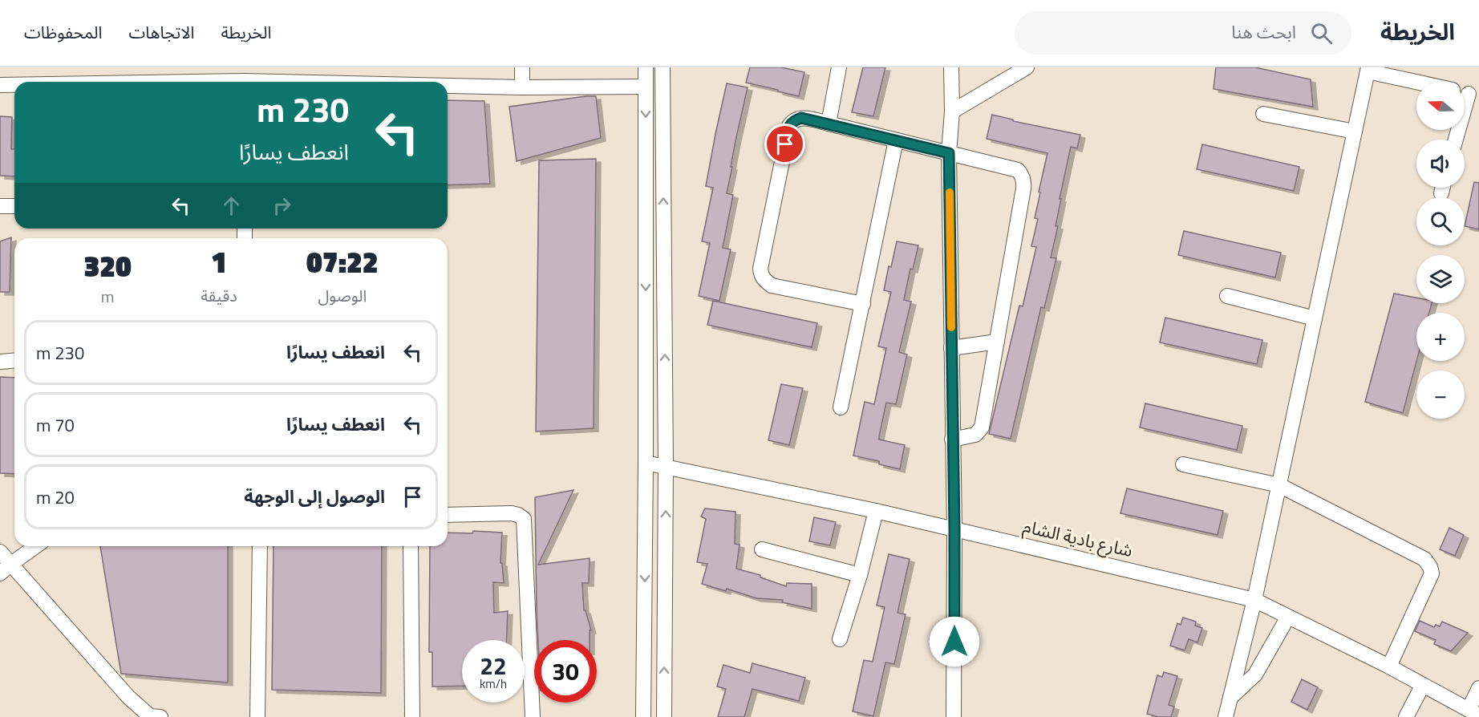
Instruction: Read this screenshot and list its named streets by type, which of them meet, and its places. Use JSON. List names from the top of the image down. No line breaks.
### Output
{"streets":{"street":["شارع بادية الشام"]},"north":"left","page":{"header":"الخريطة","search":"ابحث هنا","nav":["الخريطة","الاتجاهات","المحفوظات"],"map_buttons":["+","−"],"turn":["230 m","انعطف يسارًا"],"eta":["07:22","الوصول","1","دقيقة","320","m"],"list":[{"name":"انعطف يسارًا","value":"230 m"},{"name":"انعطف يسارًا","value":"70 m"},{"name":"الوصول إلى الوجهة","value":"20 m"}],"speed":"22 km/h","limit":"30"}}
